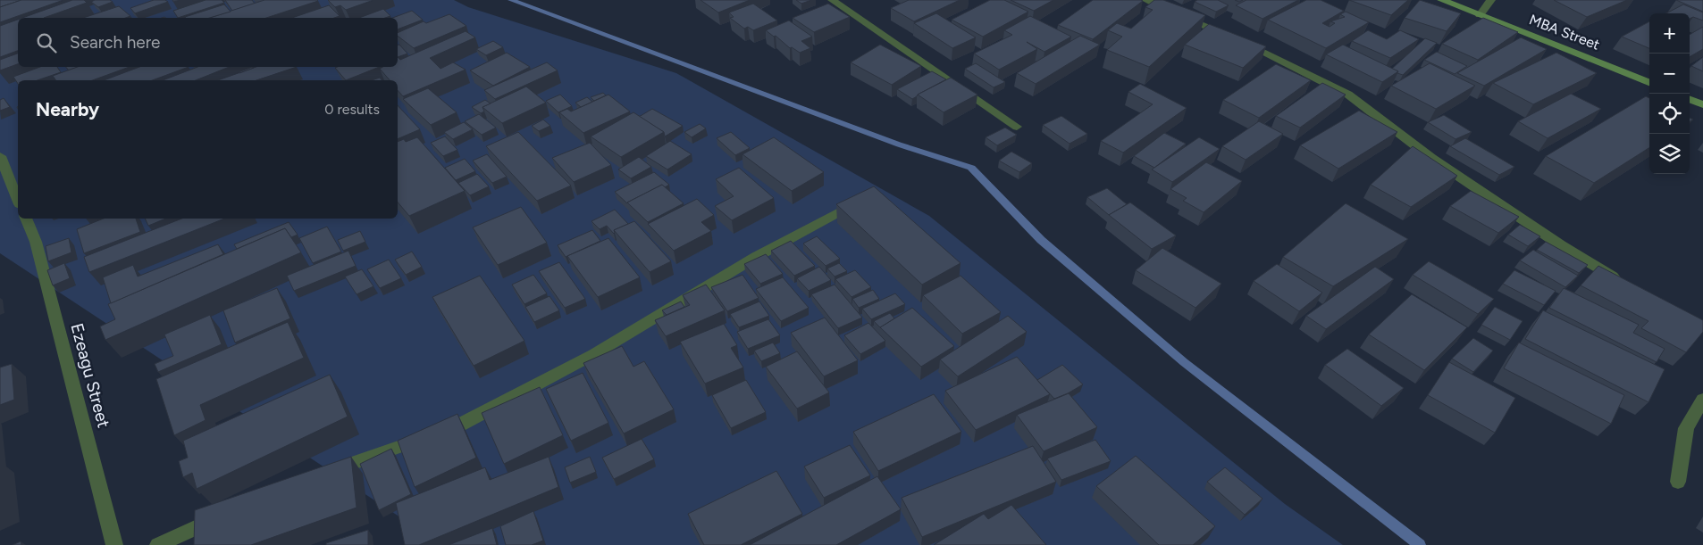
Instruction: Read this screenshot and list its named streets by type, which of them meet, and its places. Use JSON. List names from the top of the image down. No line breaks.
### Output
{"streets":{"street":["MBA Street","Ezeagu Street"]},"page":{"map_buttons":["+","−"],"search":"Search here","heading":["Nearby","0 results"]}}
